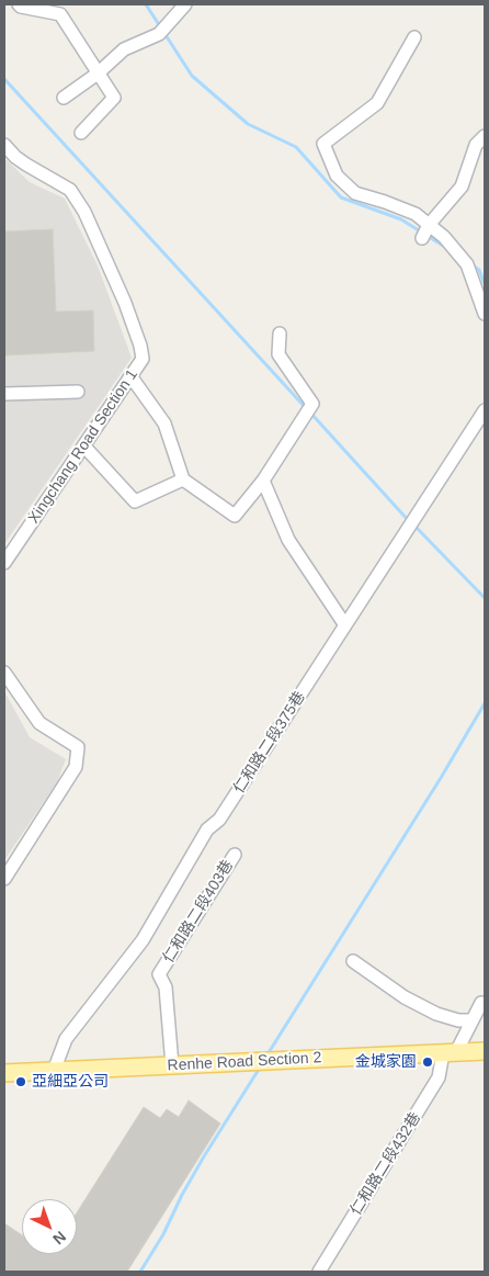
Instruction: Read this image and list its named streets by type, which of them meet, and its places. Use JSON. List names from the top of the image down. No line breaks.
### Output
{"streets":{"main road":["Renhe Road Section 2"],"street":["Xingchang Road Section 1","仁和路二段375巷","仁和路二段403巷","仁和路二段432巷"]},"crossings":[["仁和路二段375巷","Renhe Road Section 2"],["仁和路二段403巷","Renhe Road Section 2"],["Renhe Road Section 2","仁和路二段432巷"]],"places":["金城家園","亞細亞公司"],"north":"bottom right"}
